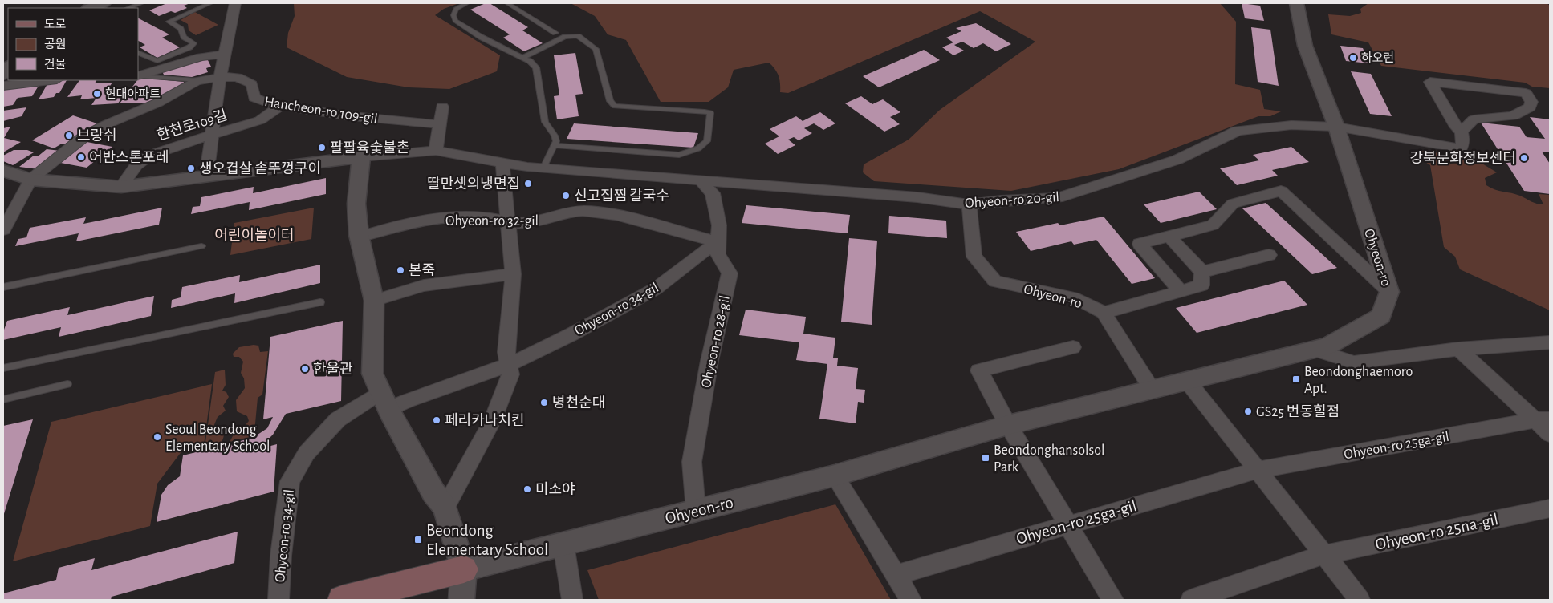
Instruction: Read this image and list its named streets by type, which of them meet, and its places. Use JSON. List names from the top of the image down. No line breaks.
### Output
{"streets":{"main road":["Ohyeon-ro"],"street":["Hancheon-ro 109-gil","한천로109길","Ohyeon-ro 20-gil","Ohyeon-ro 32-gil","Ohyeon-ro 34-gil","Ohyeon-ro 28-gil","Ohyeon-ro 25ga-gil","Ohyeon-ro 25na-gil"]},"crossings":[["Hancheon-ro 109-gil","한천로109길"],["Ohyeon-ro 20-gil","Ohyeon-ro"],["Ohyeon-ro 20-gil","Ohyeon-ro 28-gil"],["Ohyeon-ro 32-gil","Ohyeon-ro 34-gil"],["Ohyeon-ro 32-gil","Ohyeon-ro 28-gil"],["Ohyeon-ro","Ohyeon-ro 28-gil"],["Ohyeon-ro 34-gil","Ohyeon-ro 28-gil"]],"parks":["어린이놀이터"],"places":{"other":["하오런","현대아파트","브랑쉬","팔팔육숯불촌","어반스톤포레","강북문화정보센터","생오겹살 솥뚜껑구이","딸만셋의냉면집","신고집찜 칼국수","본죽","한울관","병천순대","GS25 번동힐점","페리카나치킨","Seoul Beondong Elementary School","미소야"],"transit":["Beondonghaemoro Apt.","Beondonghansolsol Park","Beondong Elementary School"]},"legend":["도로","공원","건물"]}
